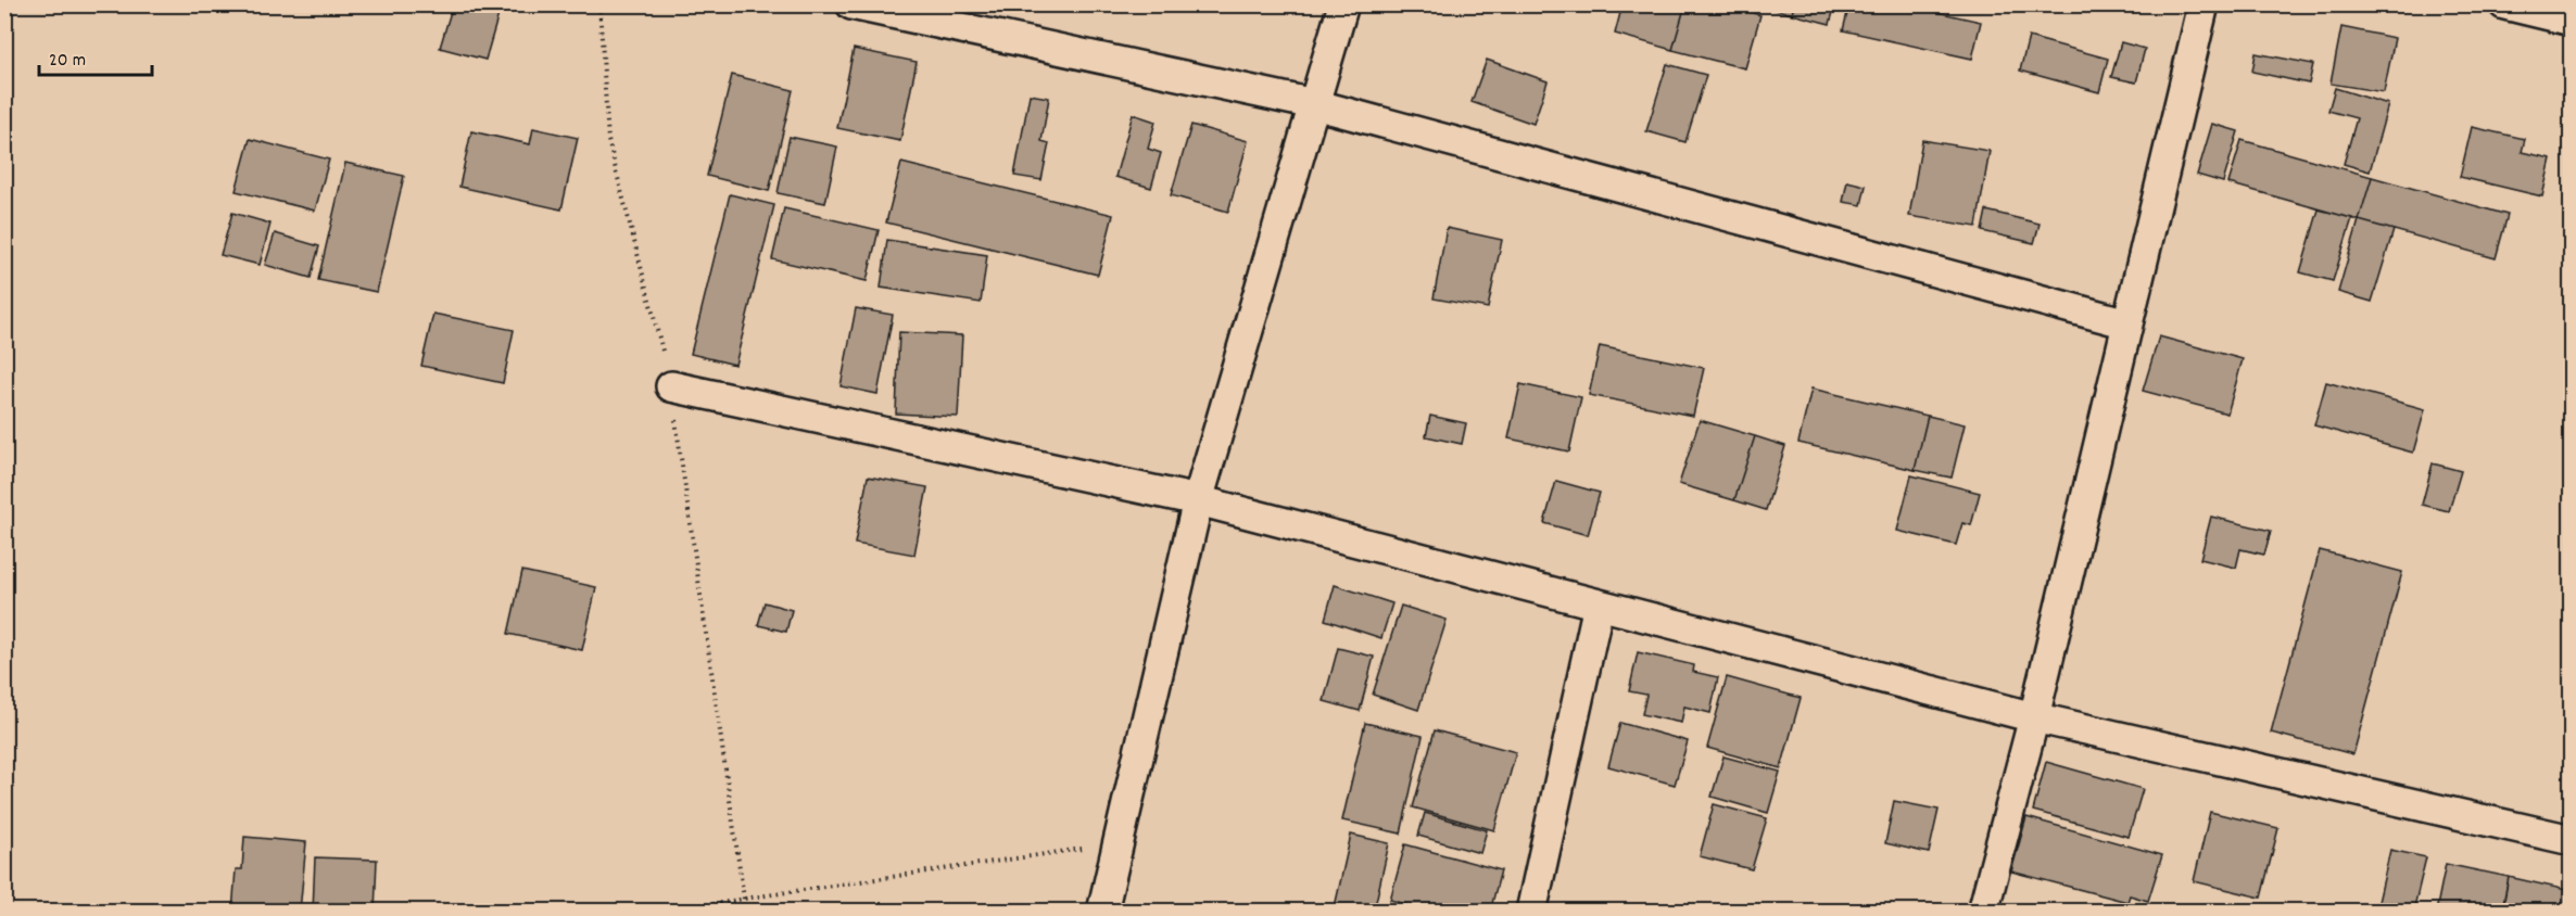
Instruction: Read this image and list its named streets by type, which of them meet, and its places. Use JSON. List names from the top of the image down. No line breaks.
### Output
{"scale_bar":"20 m"}
